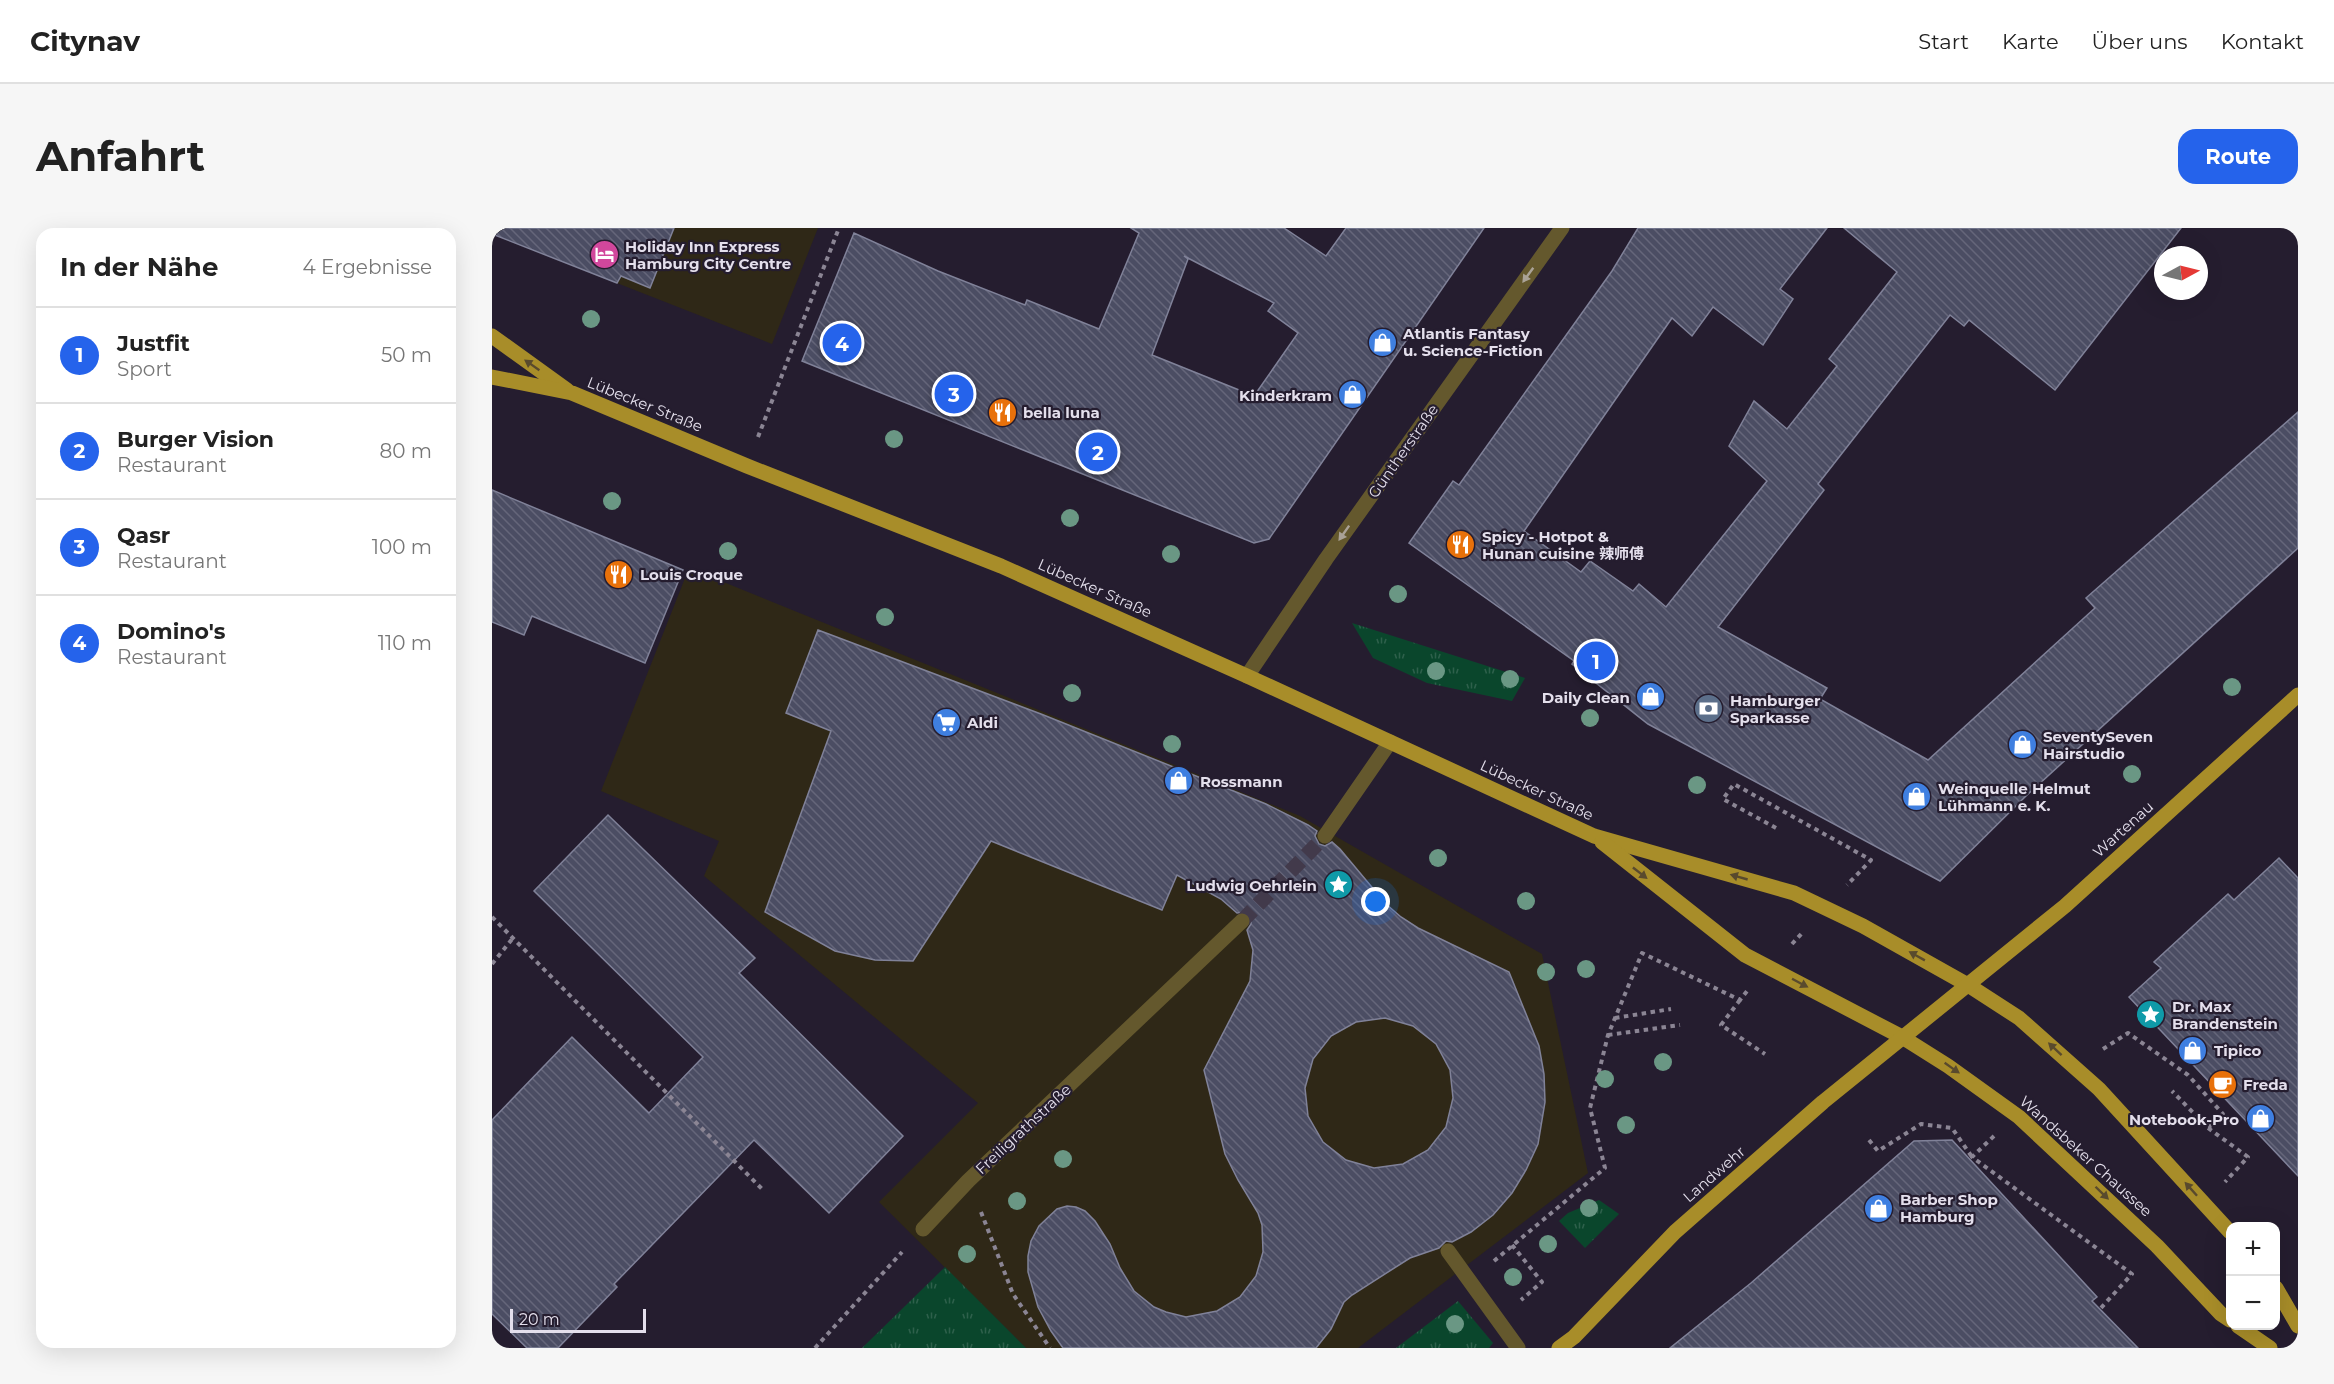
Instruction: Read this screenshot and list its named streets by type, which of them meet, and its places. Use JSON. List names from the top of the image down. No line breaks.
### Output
{"streets":{"main road":["Lübecker Straße","Wartenau","Wandsbeker Chaussee","Landwehr"],"street":["Güntherstraße","Freiligrathstraße"]},"crossings":[["Lübecker Straße","Güntherstraße"],["Lübecker Straße","Wartenau"],["Lübecker Straße","Wandsbeker Chaussee"],["Lübecker Straße","Landwehr"],["Wartenau","Wandsbeker Chaussee"],["Wartenau","Landwehr"],["Wandsbeker Chaussee","Landwehr"]],"one_way":["Güntherstraße"],"places":{"hotel":["Holiday Inn Express Hamburg City Centre"],"shop":["Atlantis Fantasy u. Science-Fiction","Kinderkram","Daily Clean","SeventySeven Hairstudio","Rossmann","Weinquelle Helmut Lühmann e. K.","Tipico","Notebook-Pro","Barber Shop Hamburg"],"restaurant":["bella luna","Spicy - Hotpot & Hunan cuisine 辣师傅","Louis Croque"],"bank":["Hamburger Sparkasse"],"supermarket":["Aldi"],"place":["Ludwig Oehrlein","Dr. Max Brandenstein"],"cafe":["Freda"]},"scale_bar":"20 m","north":"right","page":{"header":"Citynav","nav":["Start","Karte","Über uns","Kontakt"],"buttons":"Route","title":"Anfahrt","heading":["In der Nähe","4 Ergebnisse"],"list":[{"mark":"1","name":"Justfit","note":"Sport","value":"50 m"},{"mark":"2","name":"Burger Vision","note":"Restaurant","value":"80 m"},{"mark":"3","name":"Qasr","note":"Restaurant","value":"100 m"},{"mark":"4","name":"Domino's","note":"Restaurant","value":"110 m"}],"pins":["4","3","2","1"],"map_buttons":["+","−"],"scale":"20 m"}}
